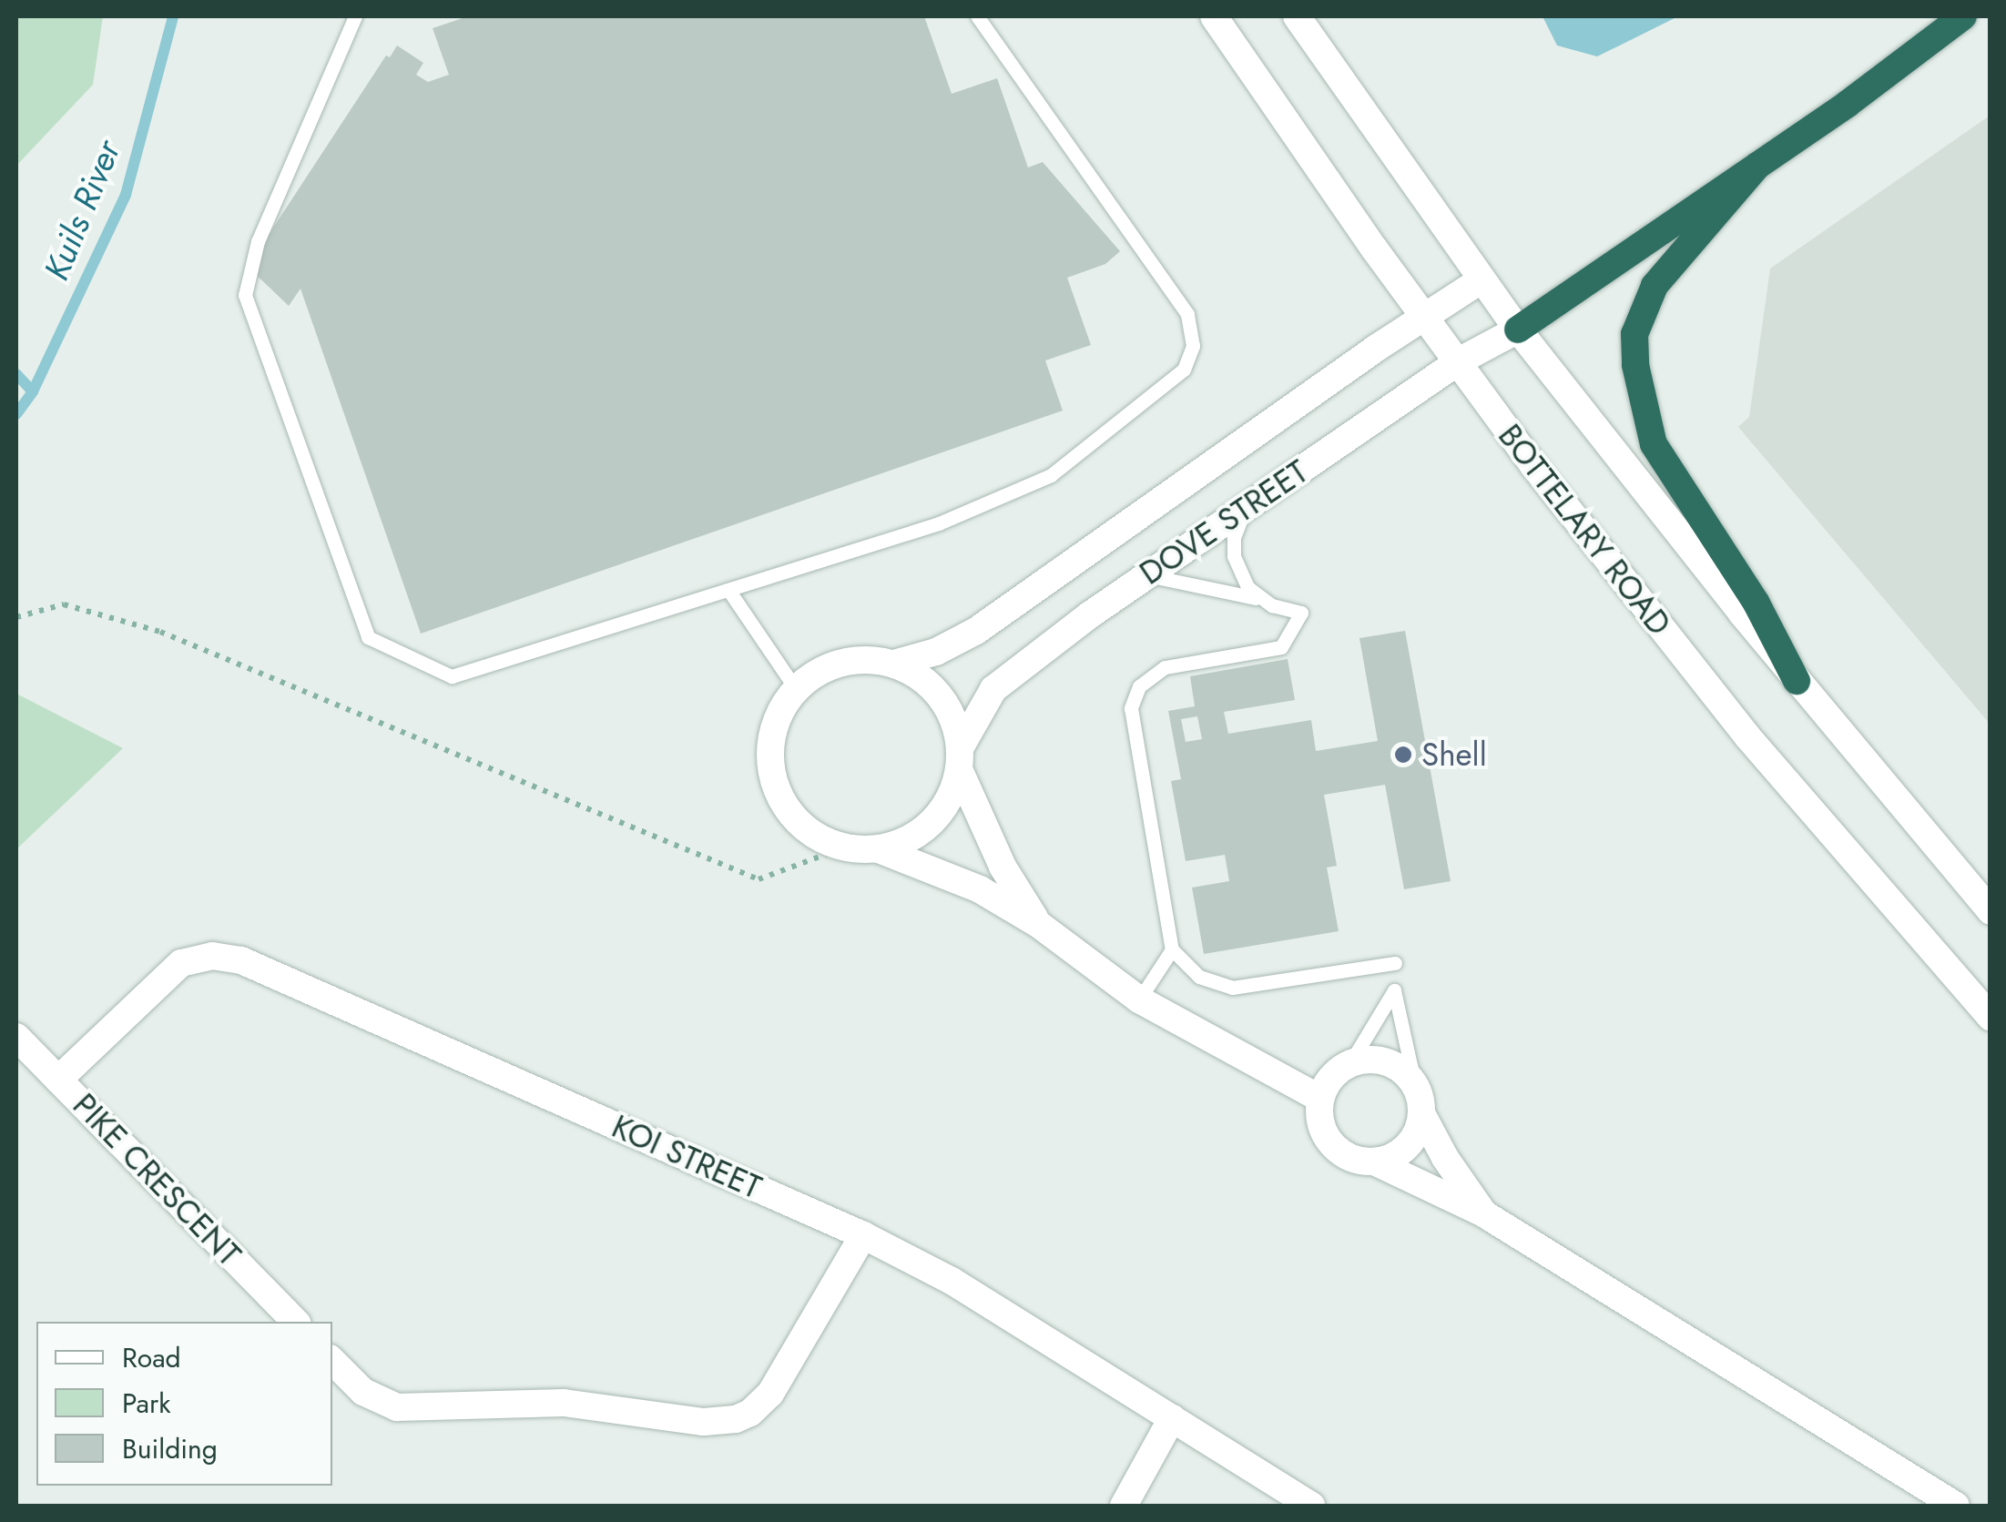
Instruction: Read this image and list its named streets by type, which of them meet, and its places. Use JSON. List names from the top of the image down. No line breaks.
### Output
{"streets":{"street":["DOVE STREET","BOTTELARY ROAD","KOI STREET","PIKE CRESCENT"]},"crossings":[["DOVE STREET","BOTTELARY ROAD"],["KOI STREET","PIKE CRESCENT"]],"water":["Kuils River"],"places":["Shell"],"legend":["Road","Park","Building"]}
